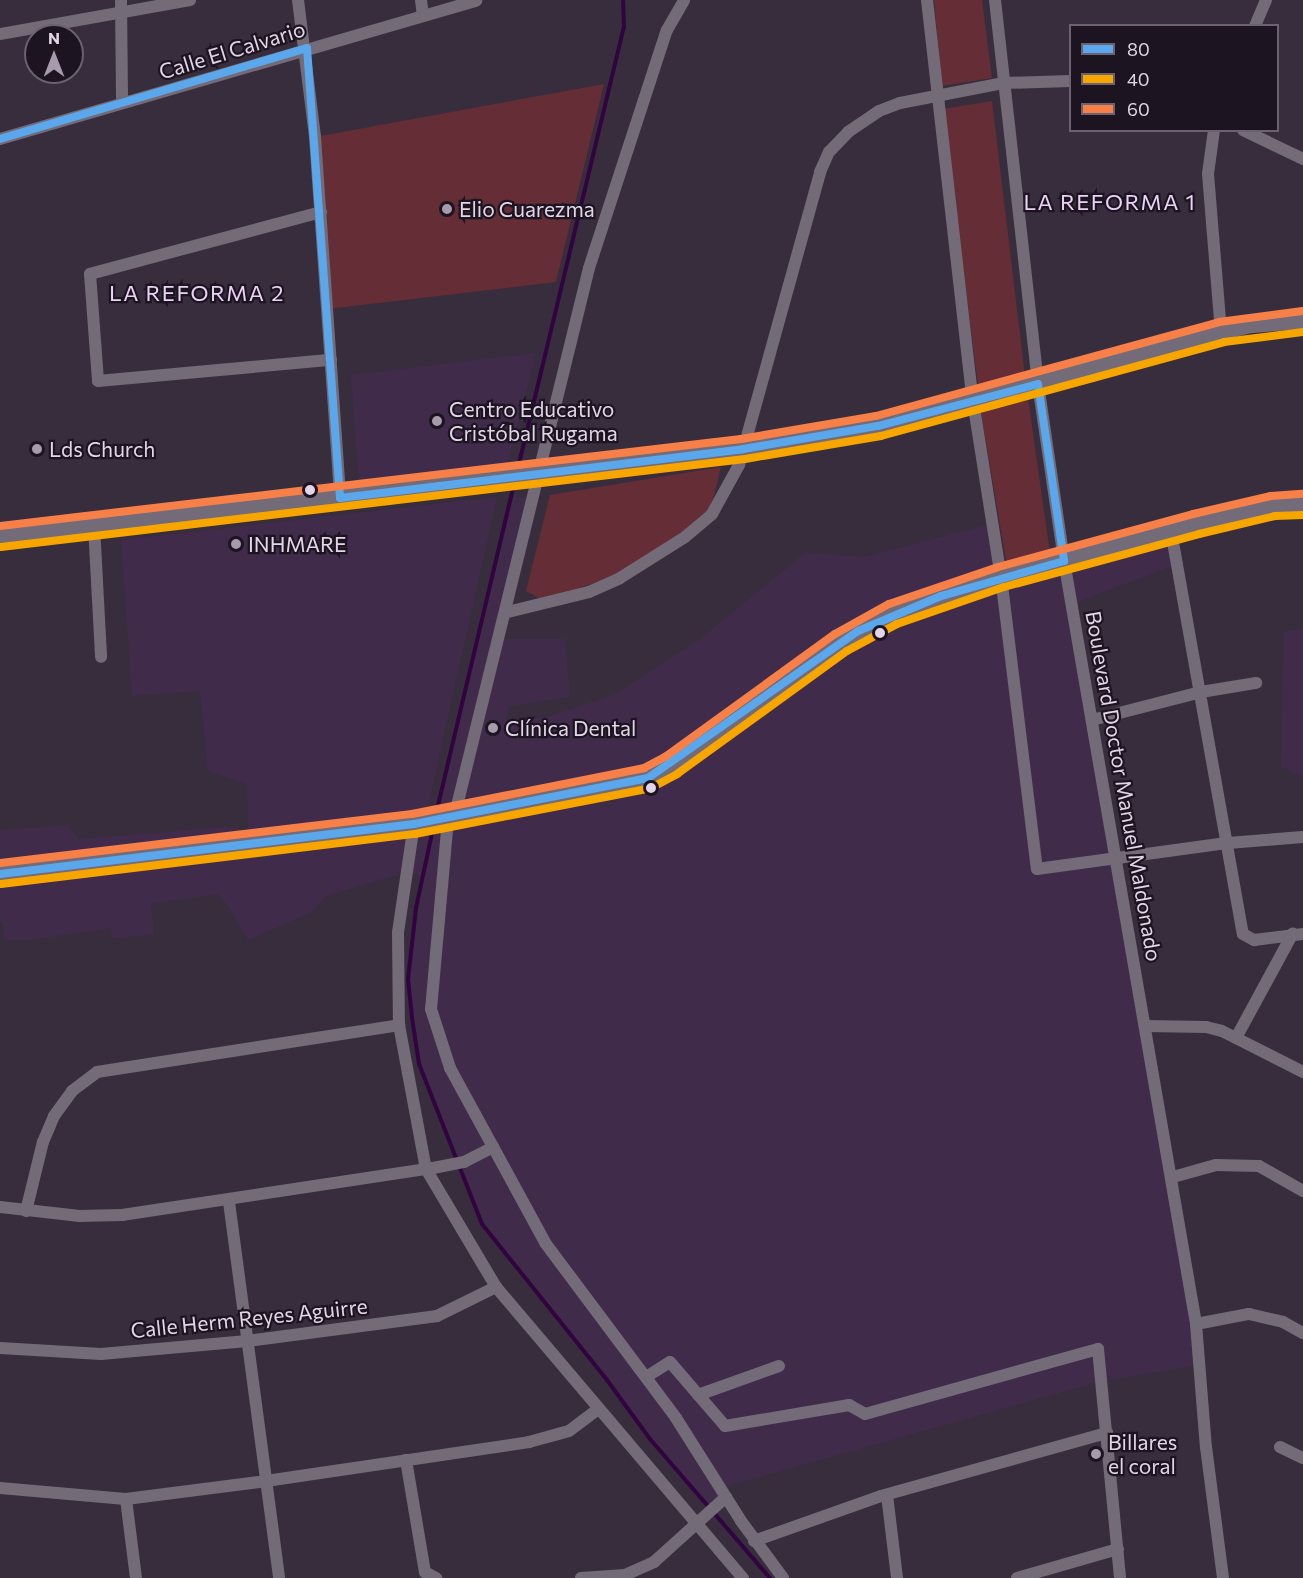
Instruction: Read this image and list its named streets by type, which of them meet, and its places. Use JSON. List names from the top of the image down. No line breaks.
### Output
{"streets":{"street":["Calle El Calvario","Boulevard Doctor Manuel Maldonado","Calle Herm Reyes Aguirre"]},"districts":["LA REFORMA 1","LA REFORMA 2"],"places":["Elio Cuarezma","Centro Educativo Cristóbal Rugama","Lds Church","INHMARE","Clínica Dental","Billares el coral"],"lines":["transit line 80","transit line 60","transit line 40"],"legend":["80","40","60"],"north":"top"}
